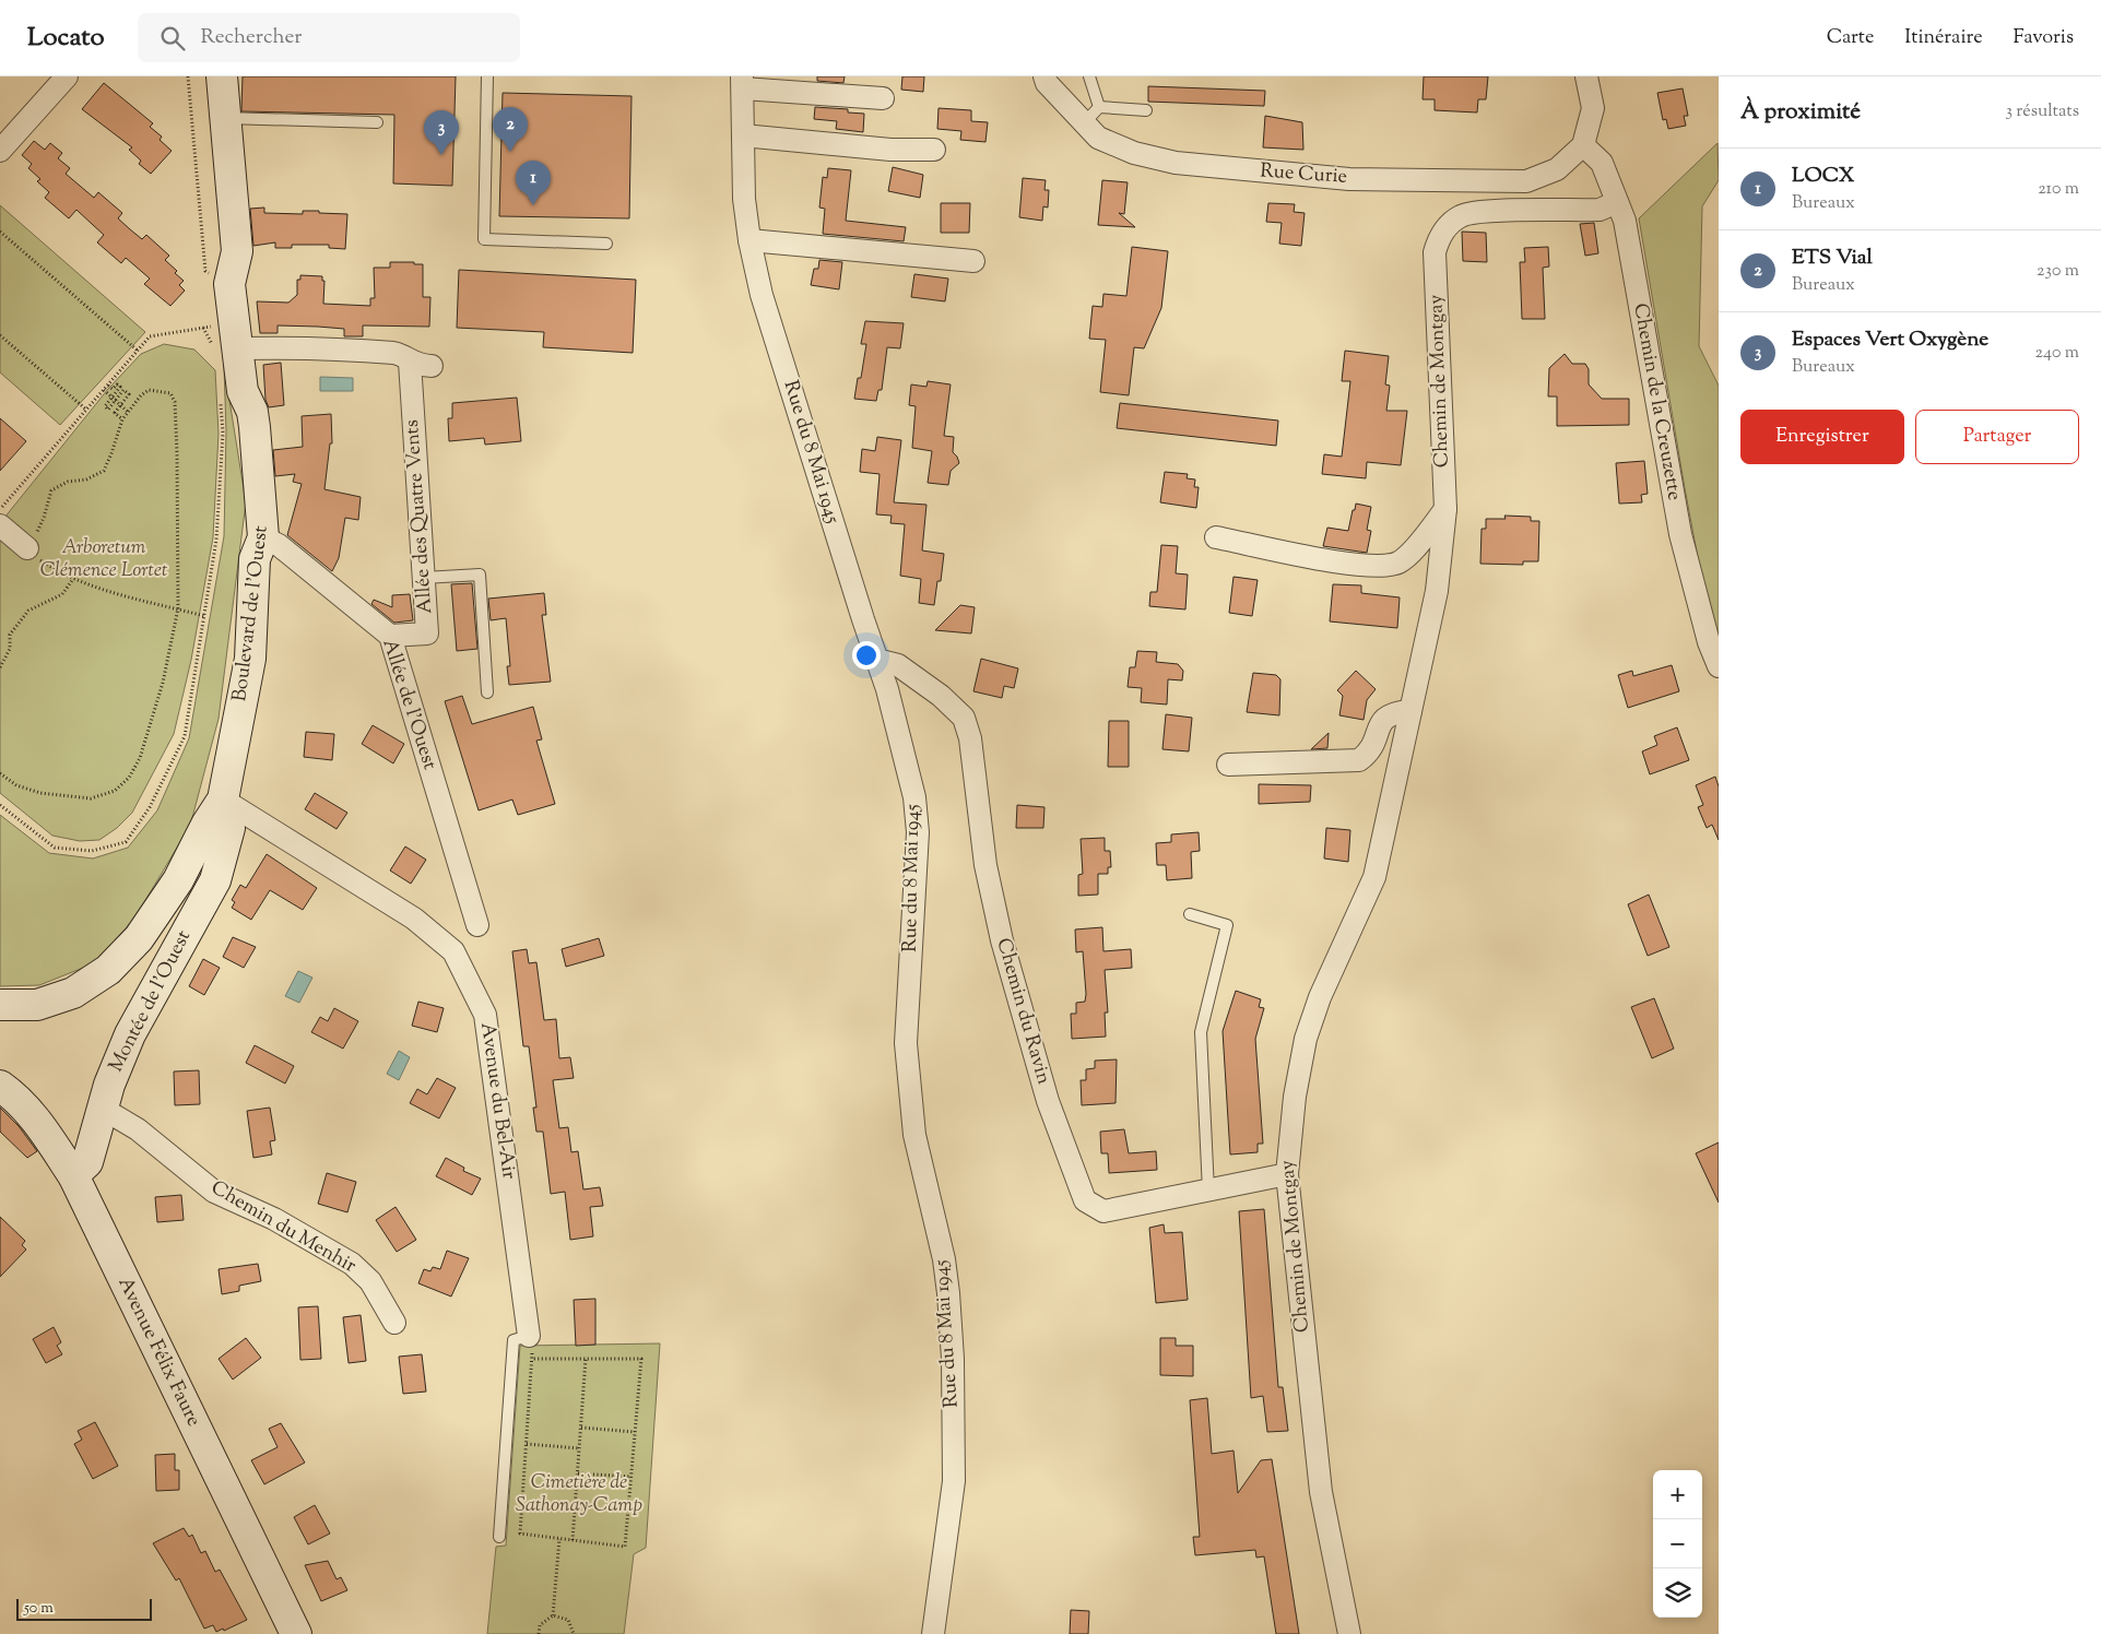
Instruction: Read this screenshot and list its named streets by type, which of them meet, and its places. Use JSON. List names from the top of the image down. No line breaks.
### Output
{"streets":{"street":["Rue Curie","Chemin de Montgay","Chemin de la Creuzette","Rue du 8 Mai 1945","Allée des Quatre Vents","Boulevard de l'Ouest","Allée de l'Ouest","Montée de l'Ouest","Chemin du Ravin","Avenue du Bel-Air","Chemin du Menhir","Avenue Félix Faure"]},"crossings":[["Rue Curie","Chemin de la Creuzette"],["Chemin de Montgay","Chemin de la Creuzette"],["Chemin de Montgay","Chemin du Ravin"],["Rue du 8 Mai 1945","Chemin du Ravin"],["Allée des Quatre Vents","Allée de l'Ouest"],["Boulevard de l'Ouest","Allée de l'Ouest"],["Boulevard de l'Ouest","Montée de l'Ouest"],["Boulevard de l'Ouest","Avenue du Bel-Air"],["Montée de l'Ouest","Avenue du Bel-Air"],["Montée de l'Ouest","Chemin du Menhir"],["Montée de l'Ouest","Avenue Félix Faure"]],"parks":["Arboretum Clémence Lortet","Cimetière de Sathonay-Camp"],"scale_bar":"50 m","page":{"header":"Locato","search":"Rechercher","nav":["Carte","Itinéraire","Favoris"],"heading":["À proximité","3 résultats"],"pins":["2","3","1"],"list":[{"mark":"1","name":"LOCX","note":"Bureaux","value":"210 m"},{"mark":"2","name":"ETS Vial","note":"Bureaux","value":"230 m"},{"mark":"3","name":"Espaces Vert Oxygène","note":"Bureaux","value":"240 m"}],"buttons":["Enregistrer","Partager"],"map_buttons":["+","−"],"scale":"50 m"}}
